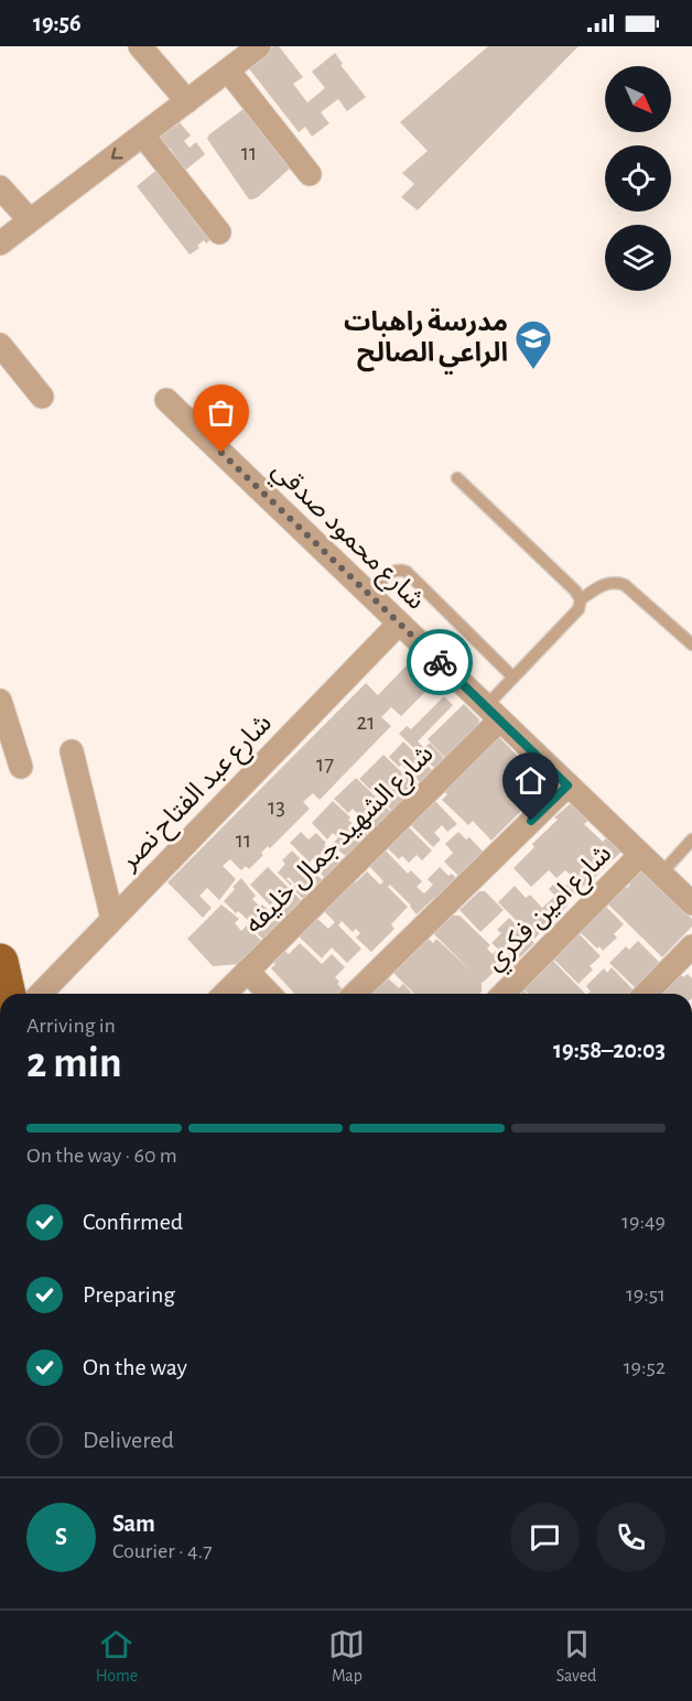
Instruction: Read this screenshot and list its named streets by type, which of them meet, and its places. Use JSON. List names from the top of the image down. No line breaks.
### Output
{"streets":{"street":["شارع محمود صدقي","شارع عبد الفتاح نصر","شارع الشهيد جمال خليفه","شارع امين فكري"]},"crossings":[["شارع محمود صدقي","شارع عبد الفتاح نصر"],["شارع محمود صدقي","شارع الشهيد جمال خليفه"],["شارع محمود صدقي","شارع امين فكري"]],"places":{"school or university":["مدرسة راهبات الراعي الصالح"]},"house_numbers":["11","21","17","13","11"],"north":"bottom right","page":{"status":"19:56","heading":["2 min","Arriving in","19:58–20:03"],"panel":["Sam","Courier · 4.7"],"bar":"On the way · 60 m","list":[["Confirmed","19:49"],["Preparing","19:51"],["On the way","19:52"],"Delivered"],"round":"S","tabs":["Home","Map","Saved"]}}
